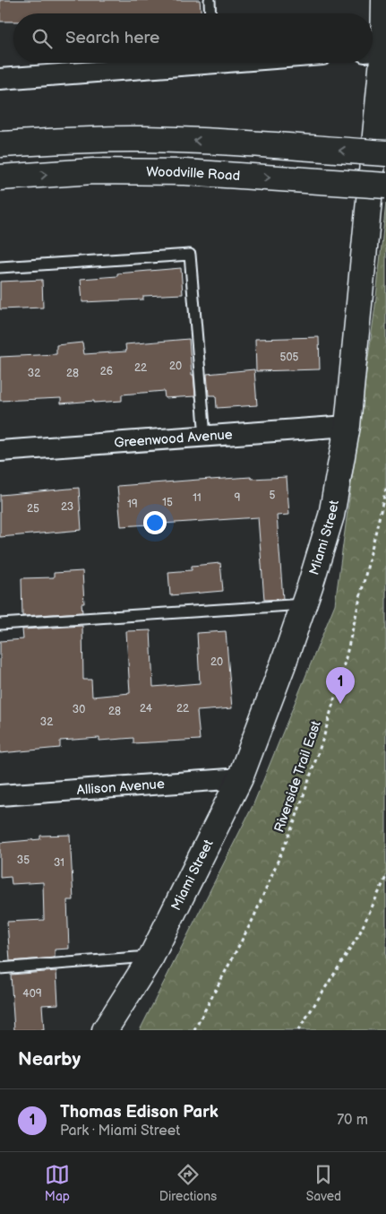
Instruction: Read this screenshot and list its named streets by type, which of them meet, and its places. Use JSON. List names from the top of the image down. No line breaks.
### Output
{"streets":{"street":["Woodville Road","Greenwood Avenue","Miami Street","Allison Avenue"],"path":["Riverside Trail East"]},"crossings":[["Greenwood Avenue","Miami Street"],["Miami Street","Allison Avenue"]],"house_numbers":["505","20","22","26","32","28","5","11","9","15","19","23","25","20","24","22","30","28","32","35","31","409"],"page":{"search":"Search here","pins":"1","heading":"Nearby","list":[{"mark":"1","name":"Thomas Edison Park","note":"Park · Miami Street","value":"70 m"}],"nav":["Map","Directions","Saved"]}}
